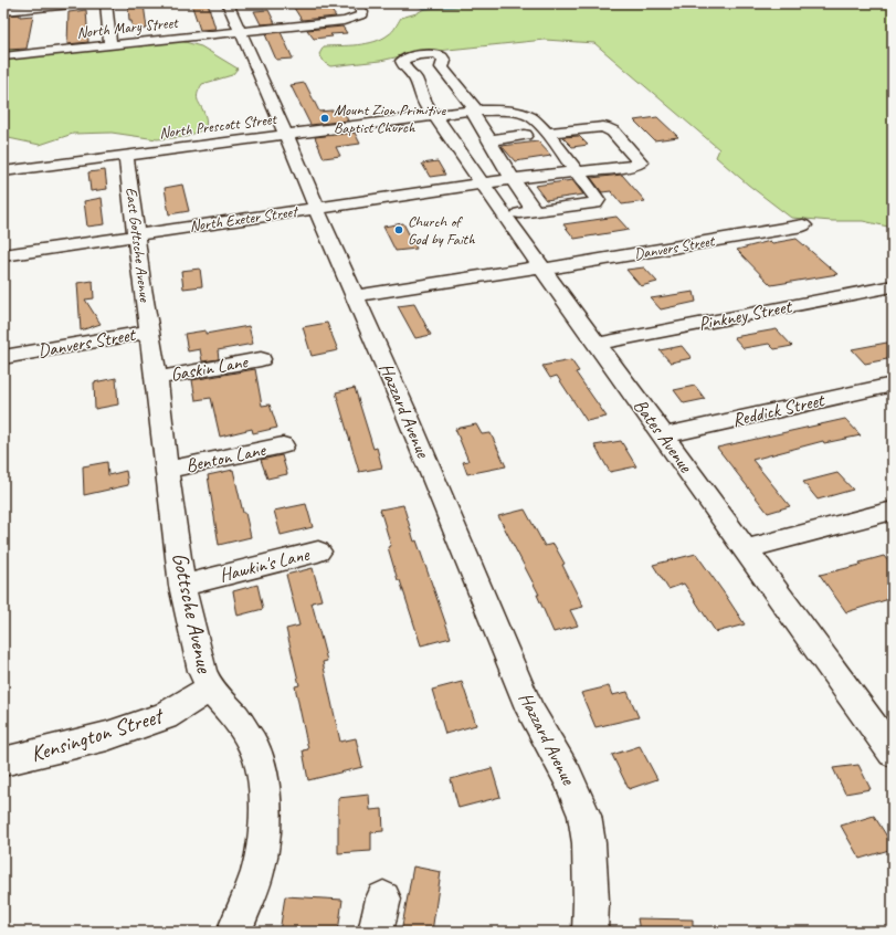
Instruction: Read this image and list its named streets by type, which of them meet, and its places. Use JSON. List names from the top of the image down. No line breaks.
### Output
{"streets":{"street":["North Mary Street","North Prescott Street","North Exeter Street","East Gottsche Avenue","Danvers Street","Pinkney Street","Gaskin Lane","Hazzard Avenue","Reddick Street","Bates Avenue","Benton Lane","Hawkin's Lane","Gottsche Avenue","Kensington Street"]},"crossings":[["North Mary Street","Hazzard Avenue"],["North Prescott Street","North Exeter Street"],["North Prescott Street","East Gottsche Avenue"],["North Prescott Street","Hazzard Avenue"],["North Prescott Street","Bates Avenue"],["North Exeter Street","East Gottsche Avenue"],["North Exeter Street","Hazzard Avenue"],["North Exeter Street","Bates Avenue"],["East Gottsche Avenue","Danvers Street"],["East Gottsche Avenue","Gaskin Lane"],["East Gottsche Avenue","Gottsche Avenue"],["Danvers Street","Gaskin Lane"],["Danvers Street","Hazzard Avenue"],["Danvers Street","Bates Avenue"],["Danvers Street","Gottsche Avenue"],["Pinkney Street","Bates Avenue"],["Gaskin Lane","Gottsche Avenue"],["Reddick Street","Bates Avenue"],["Benton Lane","Gottsche Avenue"],["Hawkin's Lane","Gottsche Avenue"],["Gottsche Avenue","Kensington Street"]],"places":["Mount Zion Primitive Baptist Church","Church of God by Faith"]}
